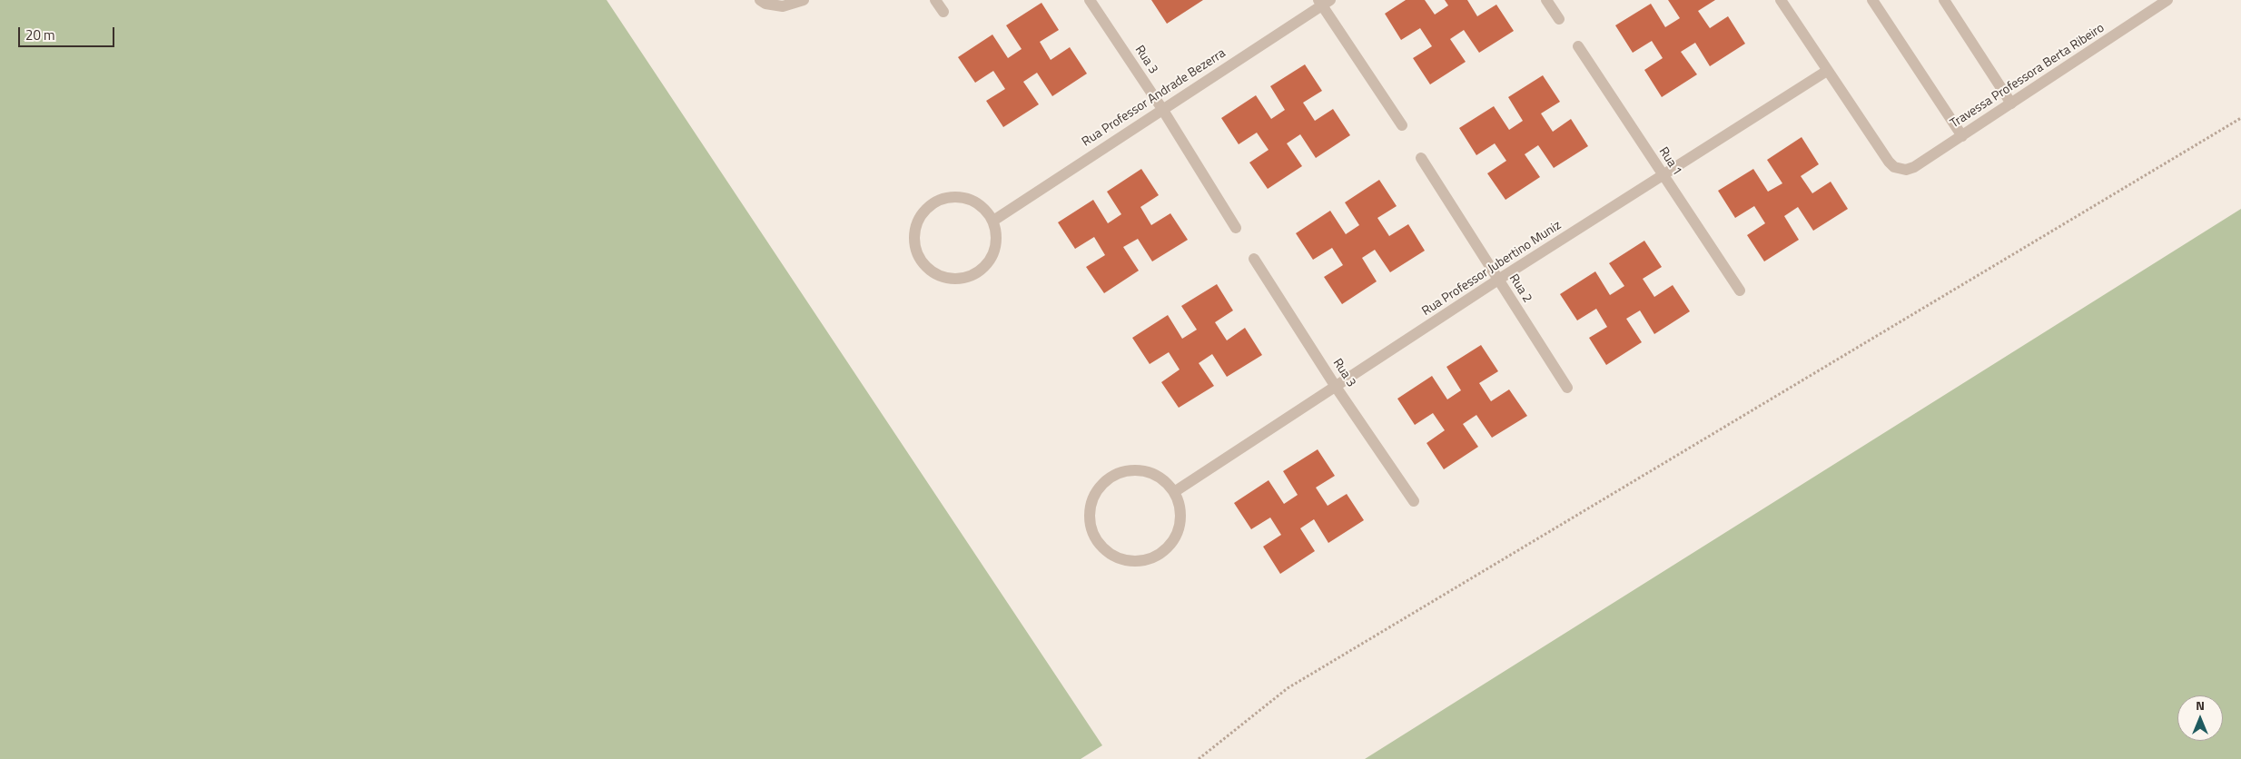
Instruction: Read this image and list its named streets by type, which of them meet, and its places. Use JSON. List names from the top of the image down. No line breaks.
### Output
{"streets":{"street":["Rua 3","Travessa Professora Berta Ribeiro","Rua Professor Andrade Bezerra","Rua 1","Rua Professor Jubertino Muniz","Rua 2"]},"crossings":[["Rua 3","Rua Professor Andrade Bezerra"],["Rua 3","Rua Professor Jubertino Muniz"],["Travessa Professora Berta Ribeiro","Rua Professor Jubertino Muniz"],["Rua 1","Rua Professor Jubertino Muniz"],["Rua Professor Jubertino Muniz","Rua 2"]],"scale_bar":"20 m","north":"top"}
